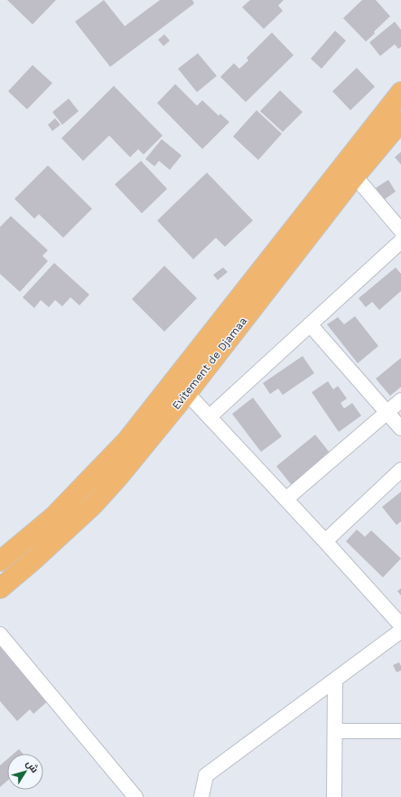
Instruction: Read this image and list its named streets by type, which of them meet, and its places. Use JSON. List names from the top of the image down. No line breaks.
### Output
{"streets":{"main road":["Evitement de Djamaa"]},"north":"top right"}
